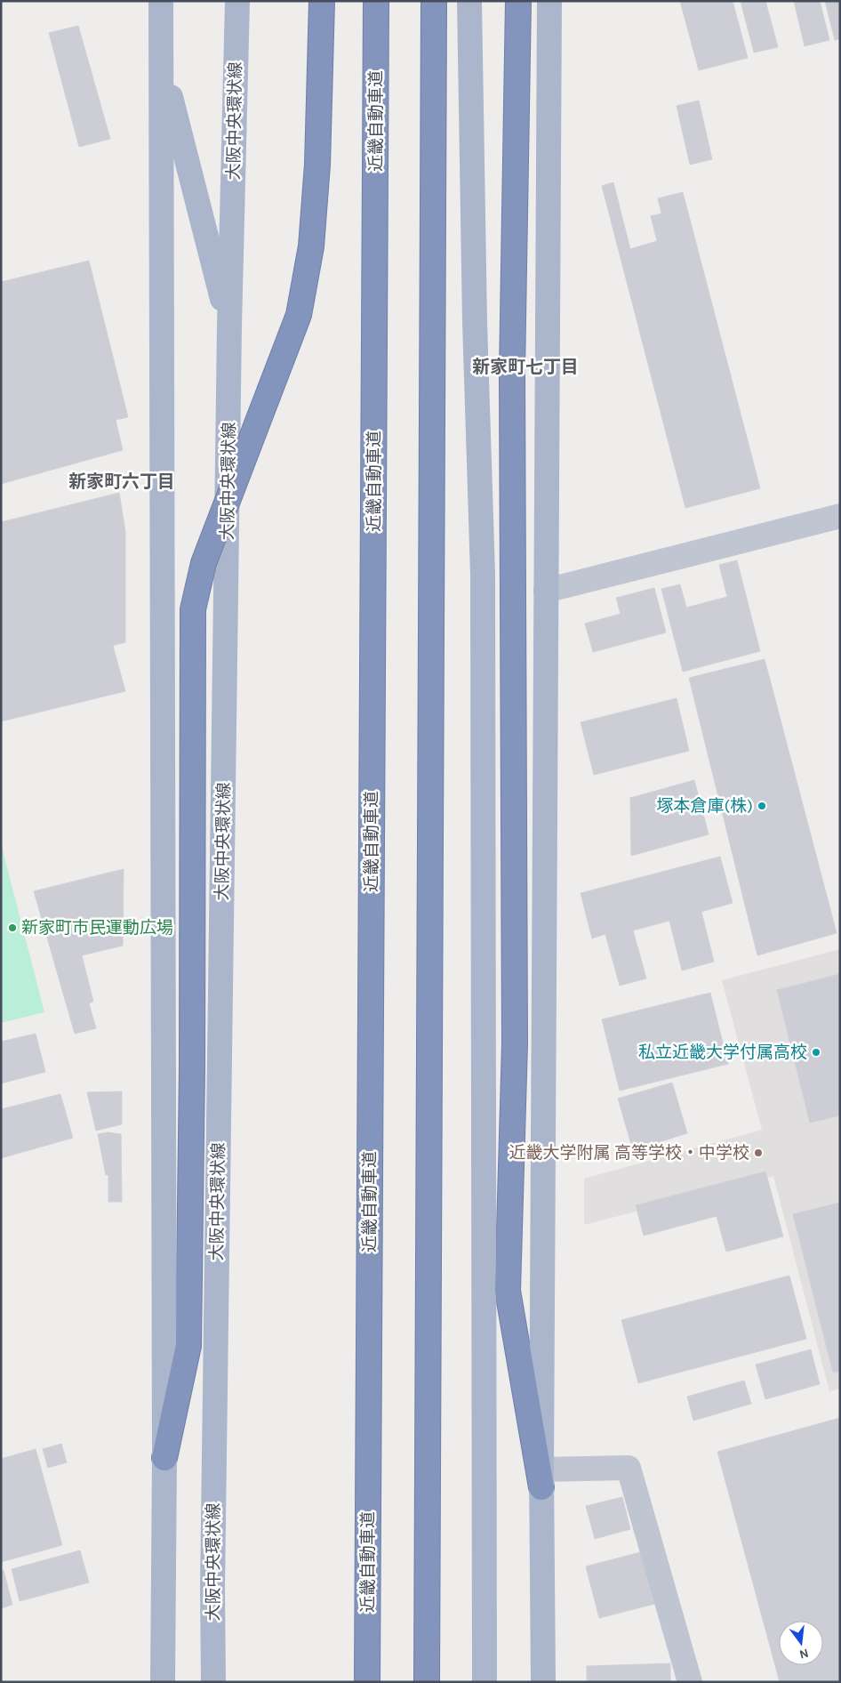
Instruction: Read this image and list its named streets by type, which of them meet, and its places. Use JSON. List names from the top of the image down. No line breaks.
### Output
{"streets":{"highway":["近畿自動車道"],"main road":["大阪中央環状線"]},"districts":["新家町七丁目","新家町六丁目"],"places":["塚本倉庫(株)","新家町市民運動広場","私立近畿大学付属高校","近畿大学附属 高等学校・中学校"],"north":"bottom"}
